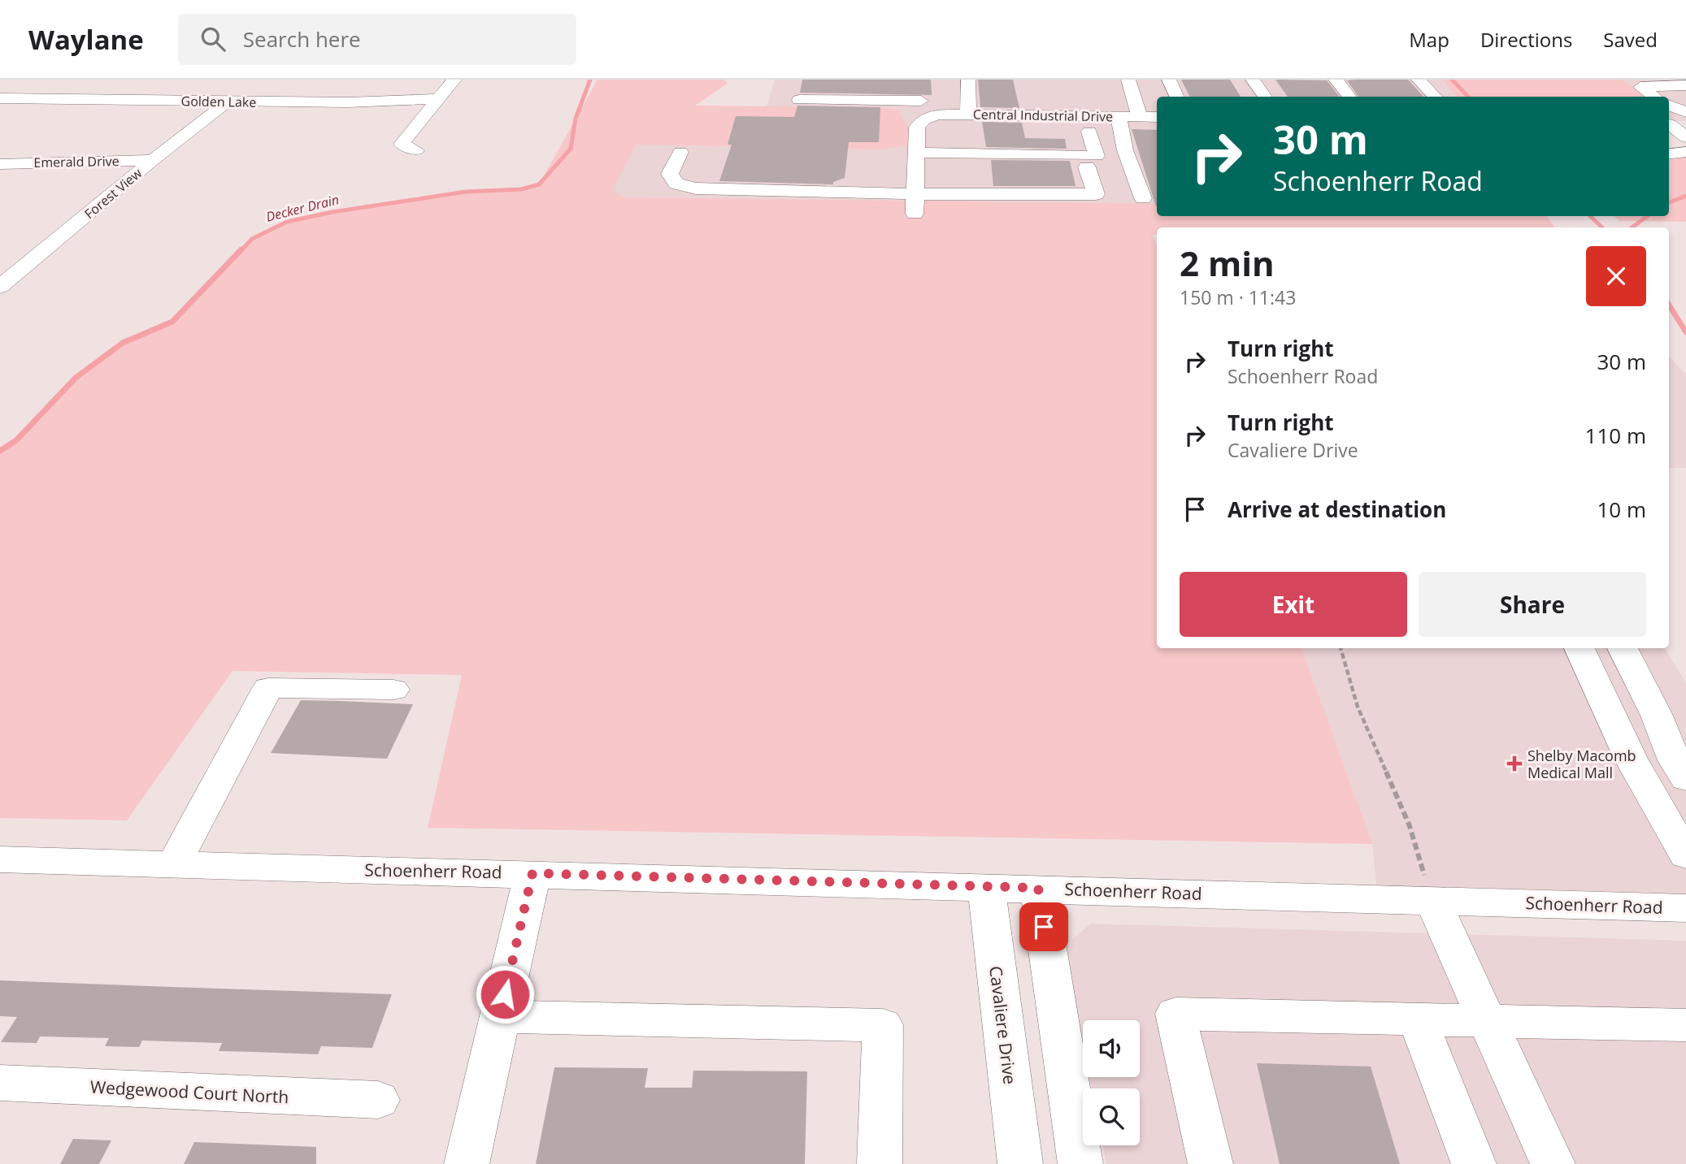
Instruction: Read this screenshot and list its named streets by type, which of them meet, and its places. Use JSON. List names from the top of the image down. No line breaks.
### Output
{"streets":{"street":["Golden Lake","Central Industrial Drive","Emerald Drive","Forest View","Schoenherr Road","Cavaliere Drive","Wedgewood Court North"]},"crossings":[["Golden Lake","Forest View"],["Emerald Drive","Forest View"],["Schoenherr Road","Cavaliere Drive"]],"water":["Decker Drain"],"places":{"health":["Shelby Macomb Medical Mall"]},"page":{"header":"Waylane","search":"Search here","nav":["Map","Directions","Saved"],"turn":["30 m","Schoenherr Road"],"heading":["2 min","150 m · 11:43"],"list":[{"name":"Turn right","note":"Schoenherr Road","value":"30 m"},{"name":"Turn right","note":"Cavaliere Drive","value":"110 m"},{"name":"Arrive at destination","value":"10 m"}],"buttons":["Exit","Share"]}}
